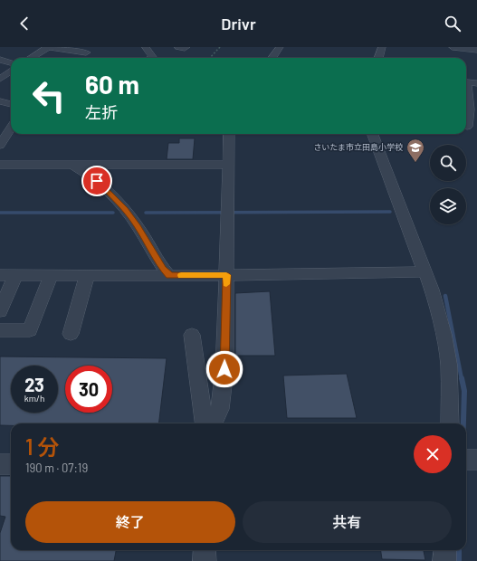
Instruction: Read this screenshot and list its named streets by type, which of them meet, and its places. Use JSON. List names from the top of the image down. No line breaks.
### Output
{"places":{"school or university":["さいたま市立田島小学校"]},"page":{"header":"Drivr","turn":["60 m","左折"],"speed":"23 km/h","limit":"30","heading":["1 分","190 m · 07:19"],"buttons":["終了","共有"]}}
